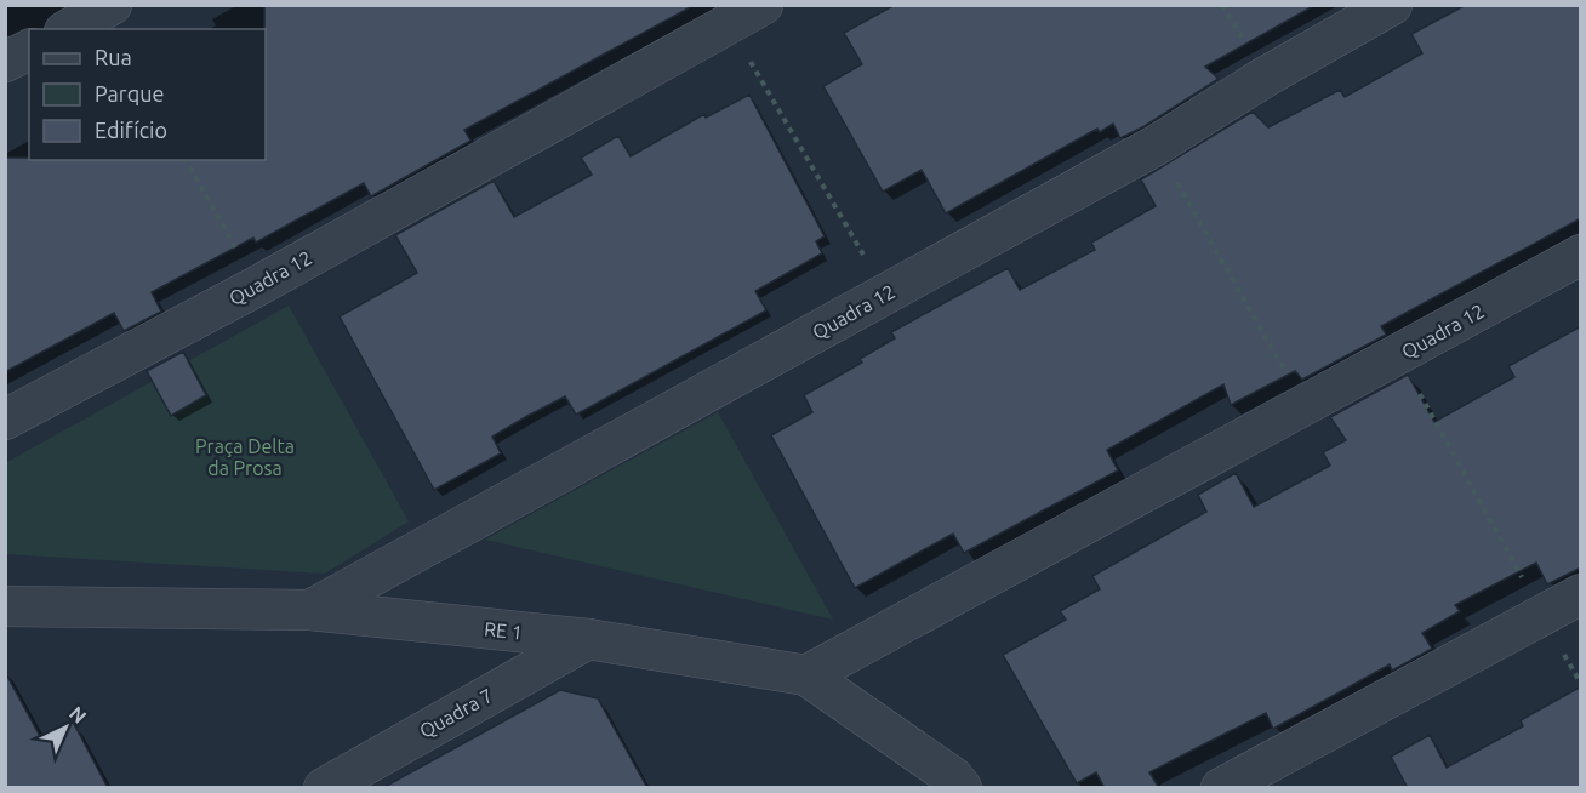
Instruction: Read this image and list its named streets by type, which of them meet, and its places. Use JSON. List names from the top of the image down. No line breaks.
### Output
{"streets":{"street":["Quadra 12","RE 1","Quadra 7"]},"crossings":[["Quadra 12","RE 1"],["RE 1","Quadra 7"]],"parks":["Praça Delta da Prosa"],"legend":["Rua","Parque","Edifício"],"north":"top right"}
